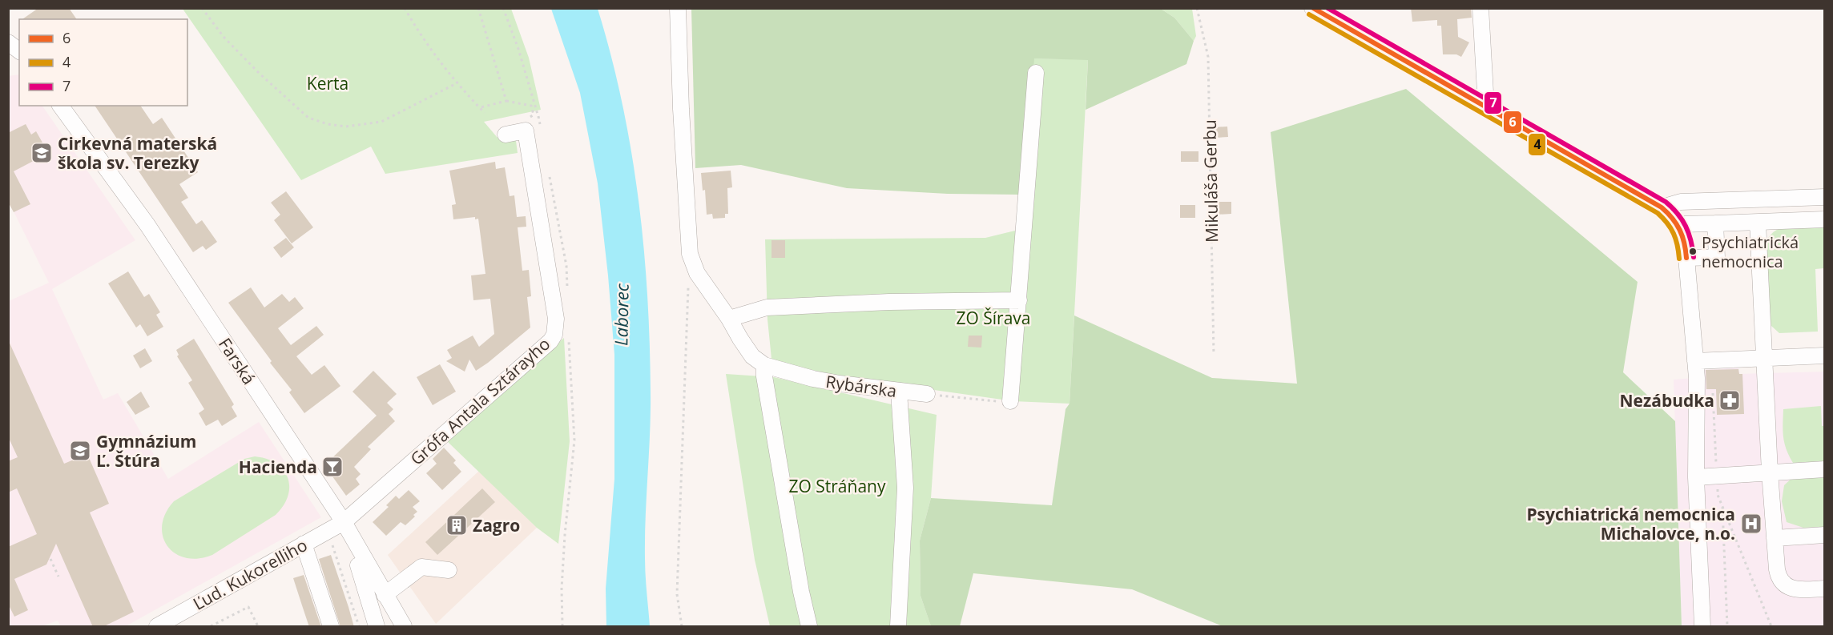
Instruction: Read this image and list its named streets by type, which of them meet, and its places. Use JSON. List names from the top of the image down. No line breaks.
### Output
{"streets":{"street":["Farská","Rybárska","Grófa Antala Sztárayho","Ľud. Kukorelliho"],"path":["Mikuláša Gerbu"]},"crossings":[["Farská","Grófa Antala Sztárayho"],["Farská","Ľud. Kukorelliho"],["Grófa Antala Sztárayho","Ľud. Kukorelliho"]],"water":["Laborec"],"parks":["Kerta","ZO Šírava","ZO Stráňany"],"places":{"school or university":["Cirkevná materská škola sv. Terezky","Gymnázium Ľ. Štúra"],"other":["Psychiatrická nemocnica"],"pharmacy":["Nezábudka"],"bar":["Hacienda"],"hospital":["Psychiatrická nemocnica Michalovce, n.o."],"building":["Zagro"]},"lines":["transit line 6","transit line 7","transit line 4"],"legend":["6","4","7"]}
